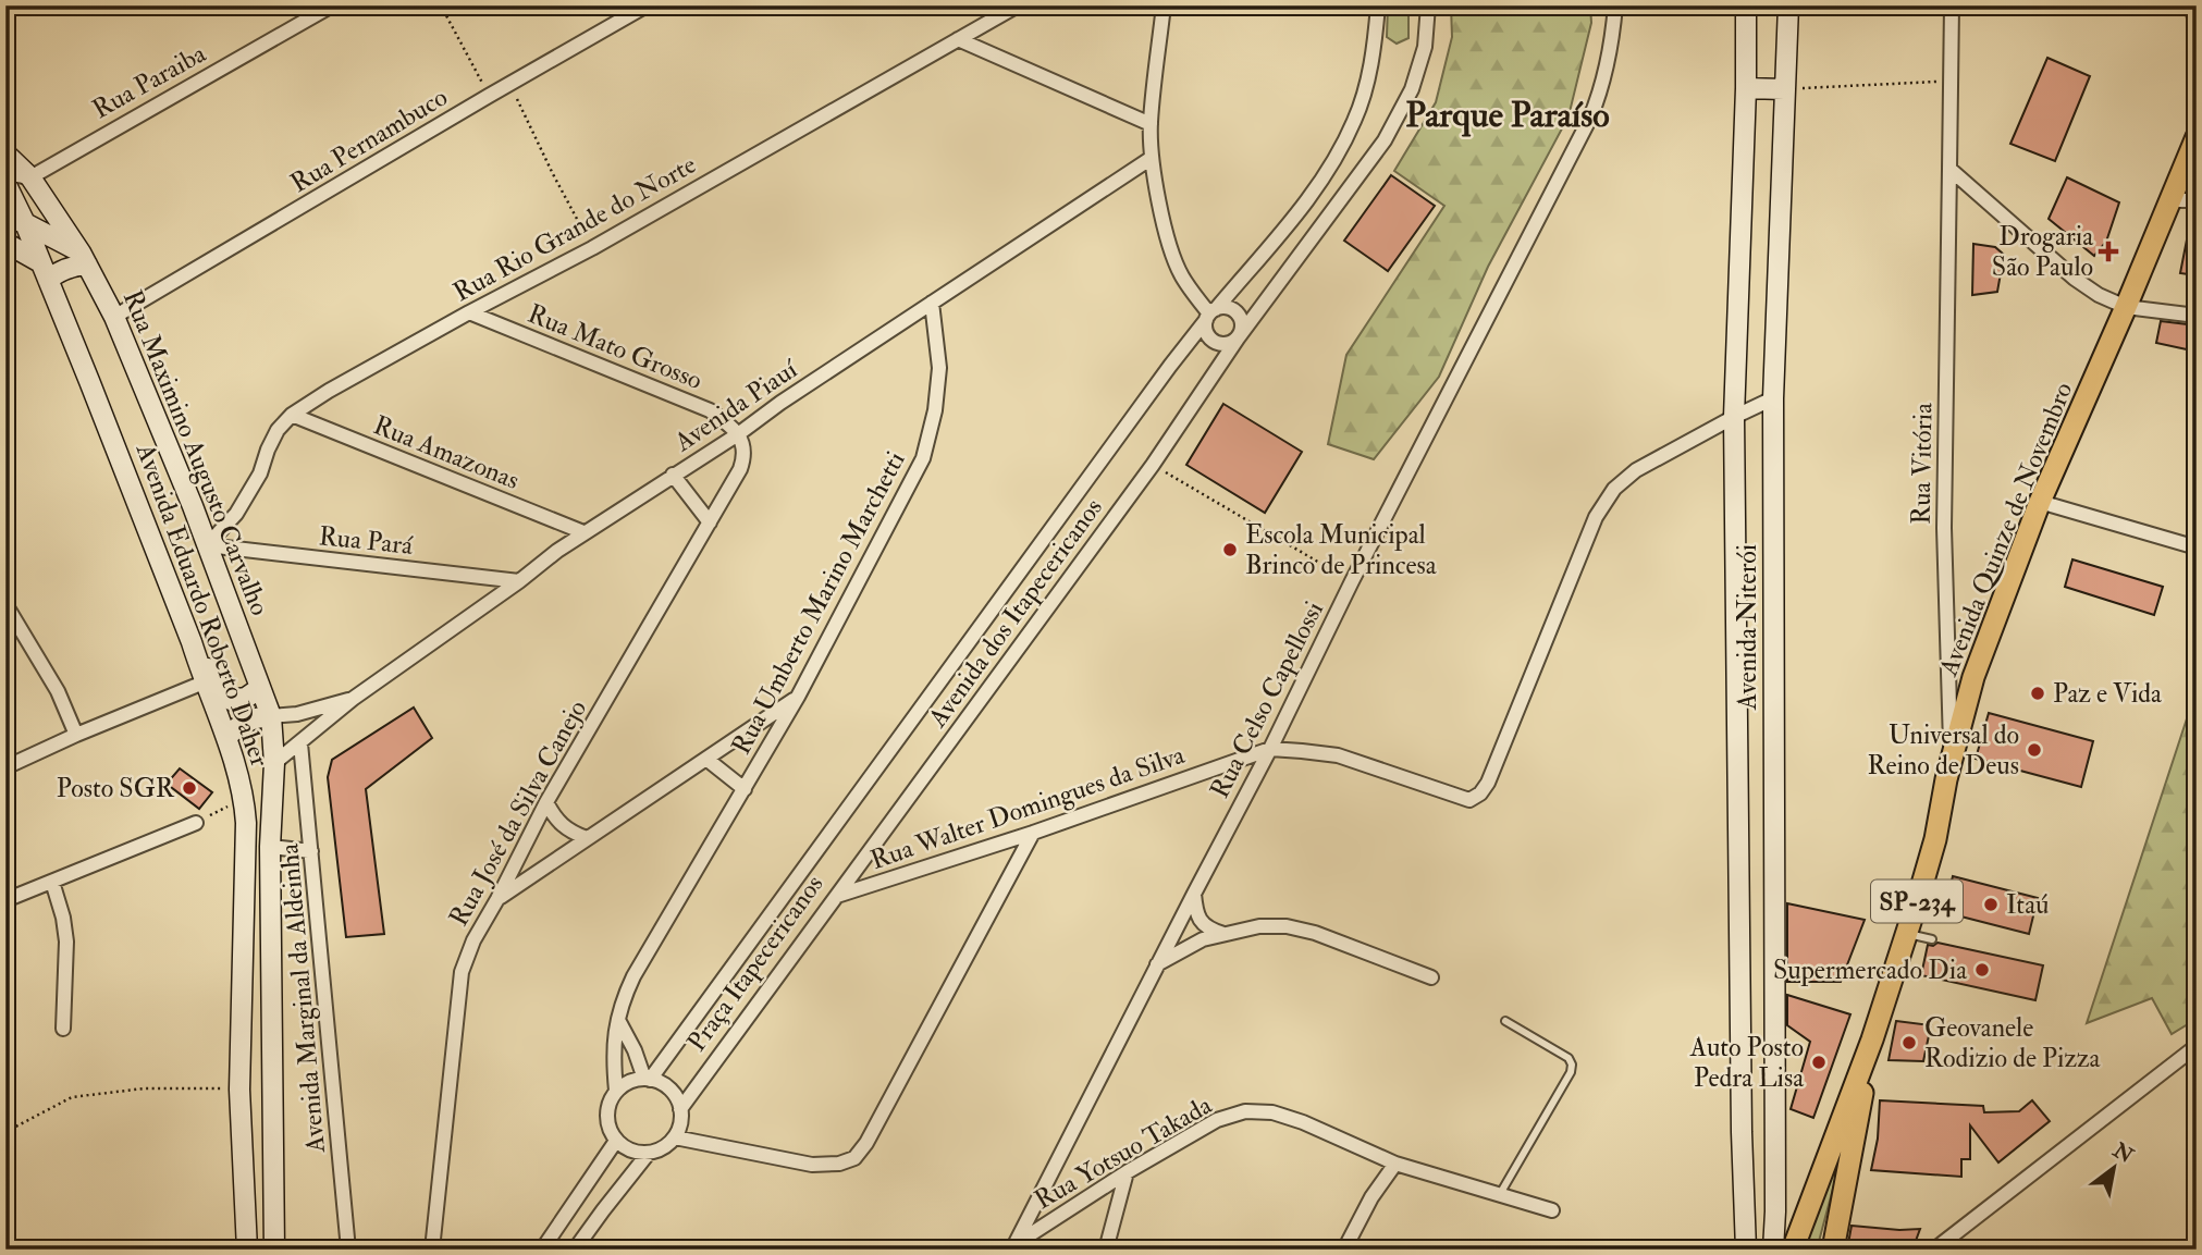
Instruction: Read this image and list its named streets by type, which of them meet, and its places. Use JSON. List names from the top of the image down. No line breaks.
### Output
{"streets":{"main road":["Rua Maximino Augusto Carvalho","Avenida Quinze de Novembro","Avenida Eduardo Roberto Daher","Avenida Niterói","SP-234"],"street":["Rua Paraiba","Rua Pernambuco","Rua Rio Grande do Norte","Rua Mato Grosso","Avenida Piauí","Rua Amazonas","Rua Vitória","Rua Pará","Rua Umberto Marino Marchetti","Avenida dos Itapecericanos","Rua Celso Capellossi","Rua Walter Domingues da Silva","Rua José da Silva Canejo","Avenida Marginal da Aldeinha","Rua Yotsuo Takada"]},"crossings":[["Rua Paraiba","Rua Maximino Augusto Carvalho"],["Rua Pernambuco","Rua Maximino Augusto Carvalho"],["Rua Rio Grande do Norte","Rua Mato Grosso"],["Rua Rio Grande do Norte","Rua Maximino Augusto Carvalho"],["Rua Rio Grande do Norte","Rua Amazonas"],["Rua Rio Grande do Norte","Rua Pará"],["Rua Mato Grosso","Avenida Piauí"],["Rua Mato Grosso","Rua José da Silva Canejo"],["Avenida Piauí","Rua Maximino Augusto Carvalho"],["Avenida Piauí","Rua Amazonas"],["Avenida Piauí","Rua Pará"],["Avenida Piauí","Rua Umberto Marino Marchetti"],["Avenida Piauí","Avenida Eduardo Roberto Daher"],["Avenida Piauí","Rua José da Silva Canejo"],["Avenida Piauí","Avenida Marginal da Aldeinha"],["Rua Maximino Augusto Carvalho","Rua Pará"],["Rua Maximino Augusto Carvalho","Avenida Eduardo Roberto Daher"],["Rua Vitória","Avenida Quinze de Novembro"],["Rua Umberto Marino Marchetti","Avenida dos Itapecericanos"],["Avenida dos Itapecericanos","Rua Walter Domingues da Silva"],["Avenida Niterói","Rua Walter Domingues da Silva"],["Rua Celso Capellossi","Rua Walter Domingues da Silva"],["Rua Celso Capellossi","Rua Yotsuo Takada"]],"districts":["Parque Paraíso"],"places":{"health":["Drogaria São Paulo"],"other":["Escola Municipal Brinco de Princesa","Paz e Vida","Universal do Reino de Deus","Posto SGR","Itaú","Supermercado Dia","Geovanele Rodizio de Pizza","Auto Posto Pedra Lisa"]},"north":"top right"}
